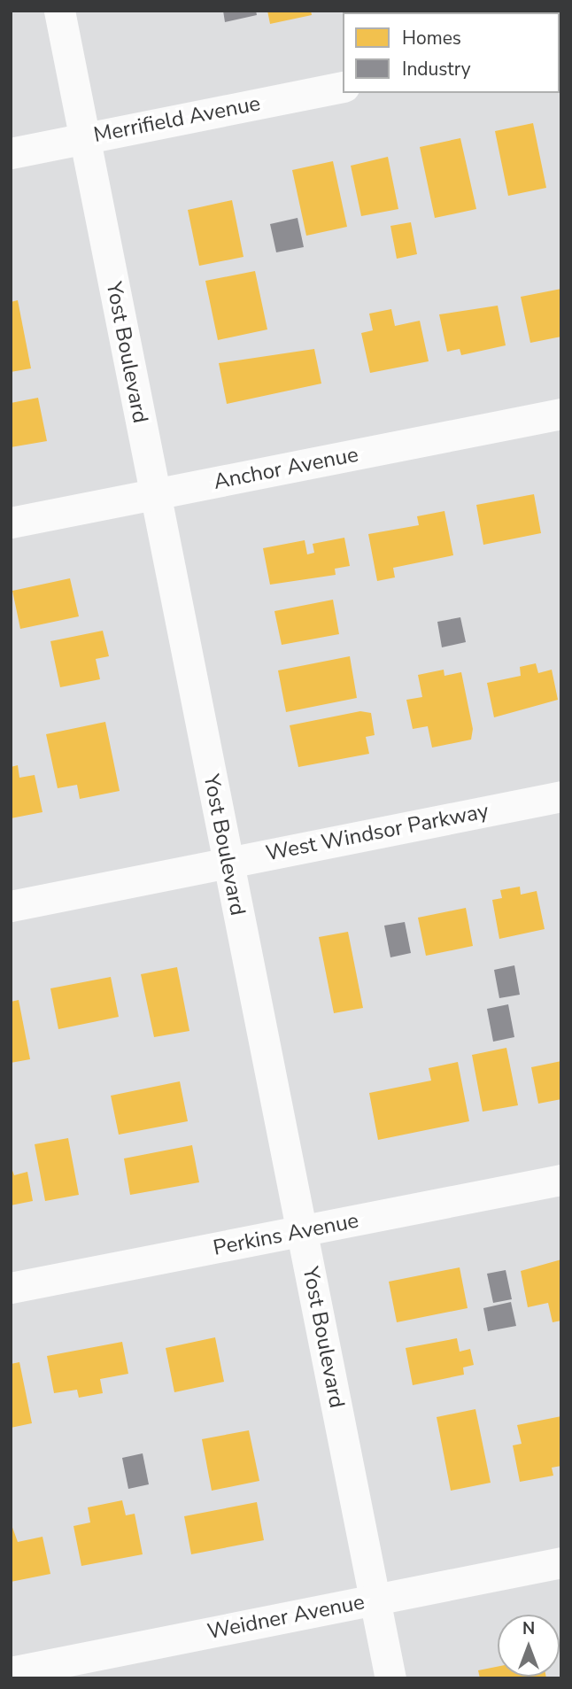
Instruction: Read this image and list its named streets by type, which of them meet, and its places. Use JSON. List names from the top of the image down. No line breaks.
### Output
{"streets":{"street":["Merrifield Avenue","Yost Boulevard","Anchor Avenue","West Windsor Parkway","Perkins Avenue","Weidner Avenue"]},"crossings":[["Merrifield Avenue","Yost Boulevard"],["Yost Boulevard","Anchor Avenue"],["Yost Boulevard","West Windsor Parkway"],["Yost Boulevard","Perkins Avenue"],["Yost Boulevard","Weidner Avenue"]],"legend":["Homes","Industry"],"north":"top"}
